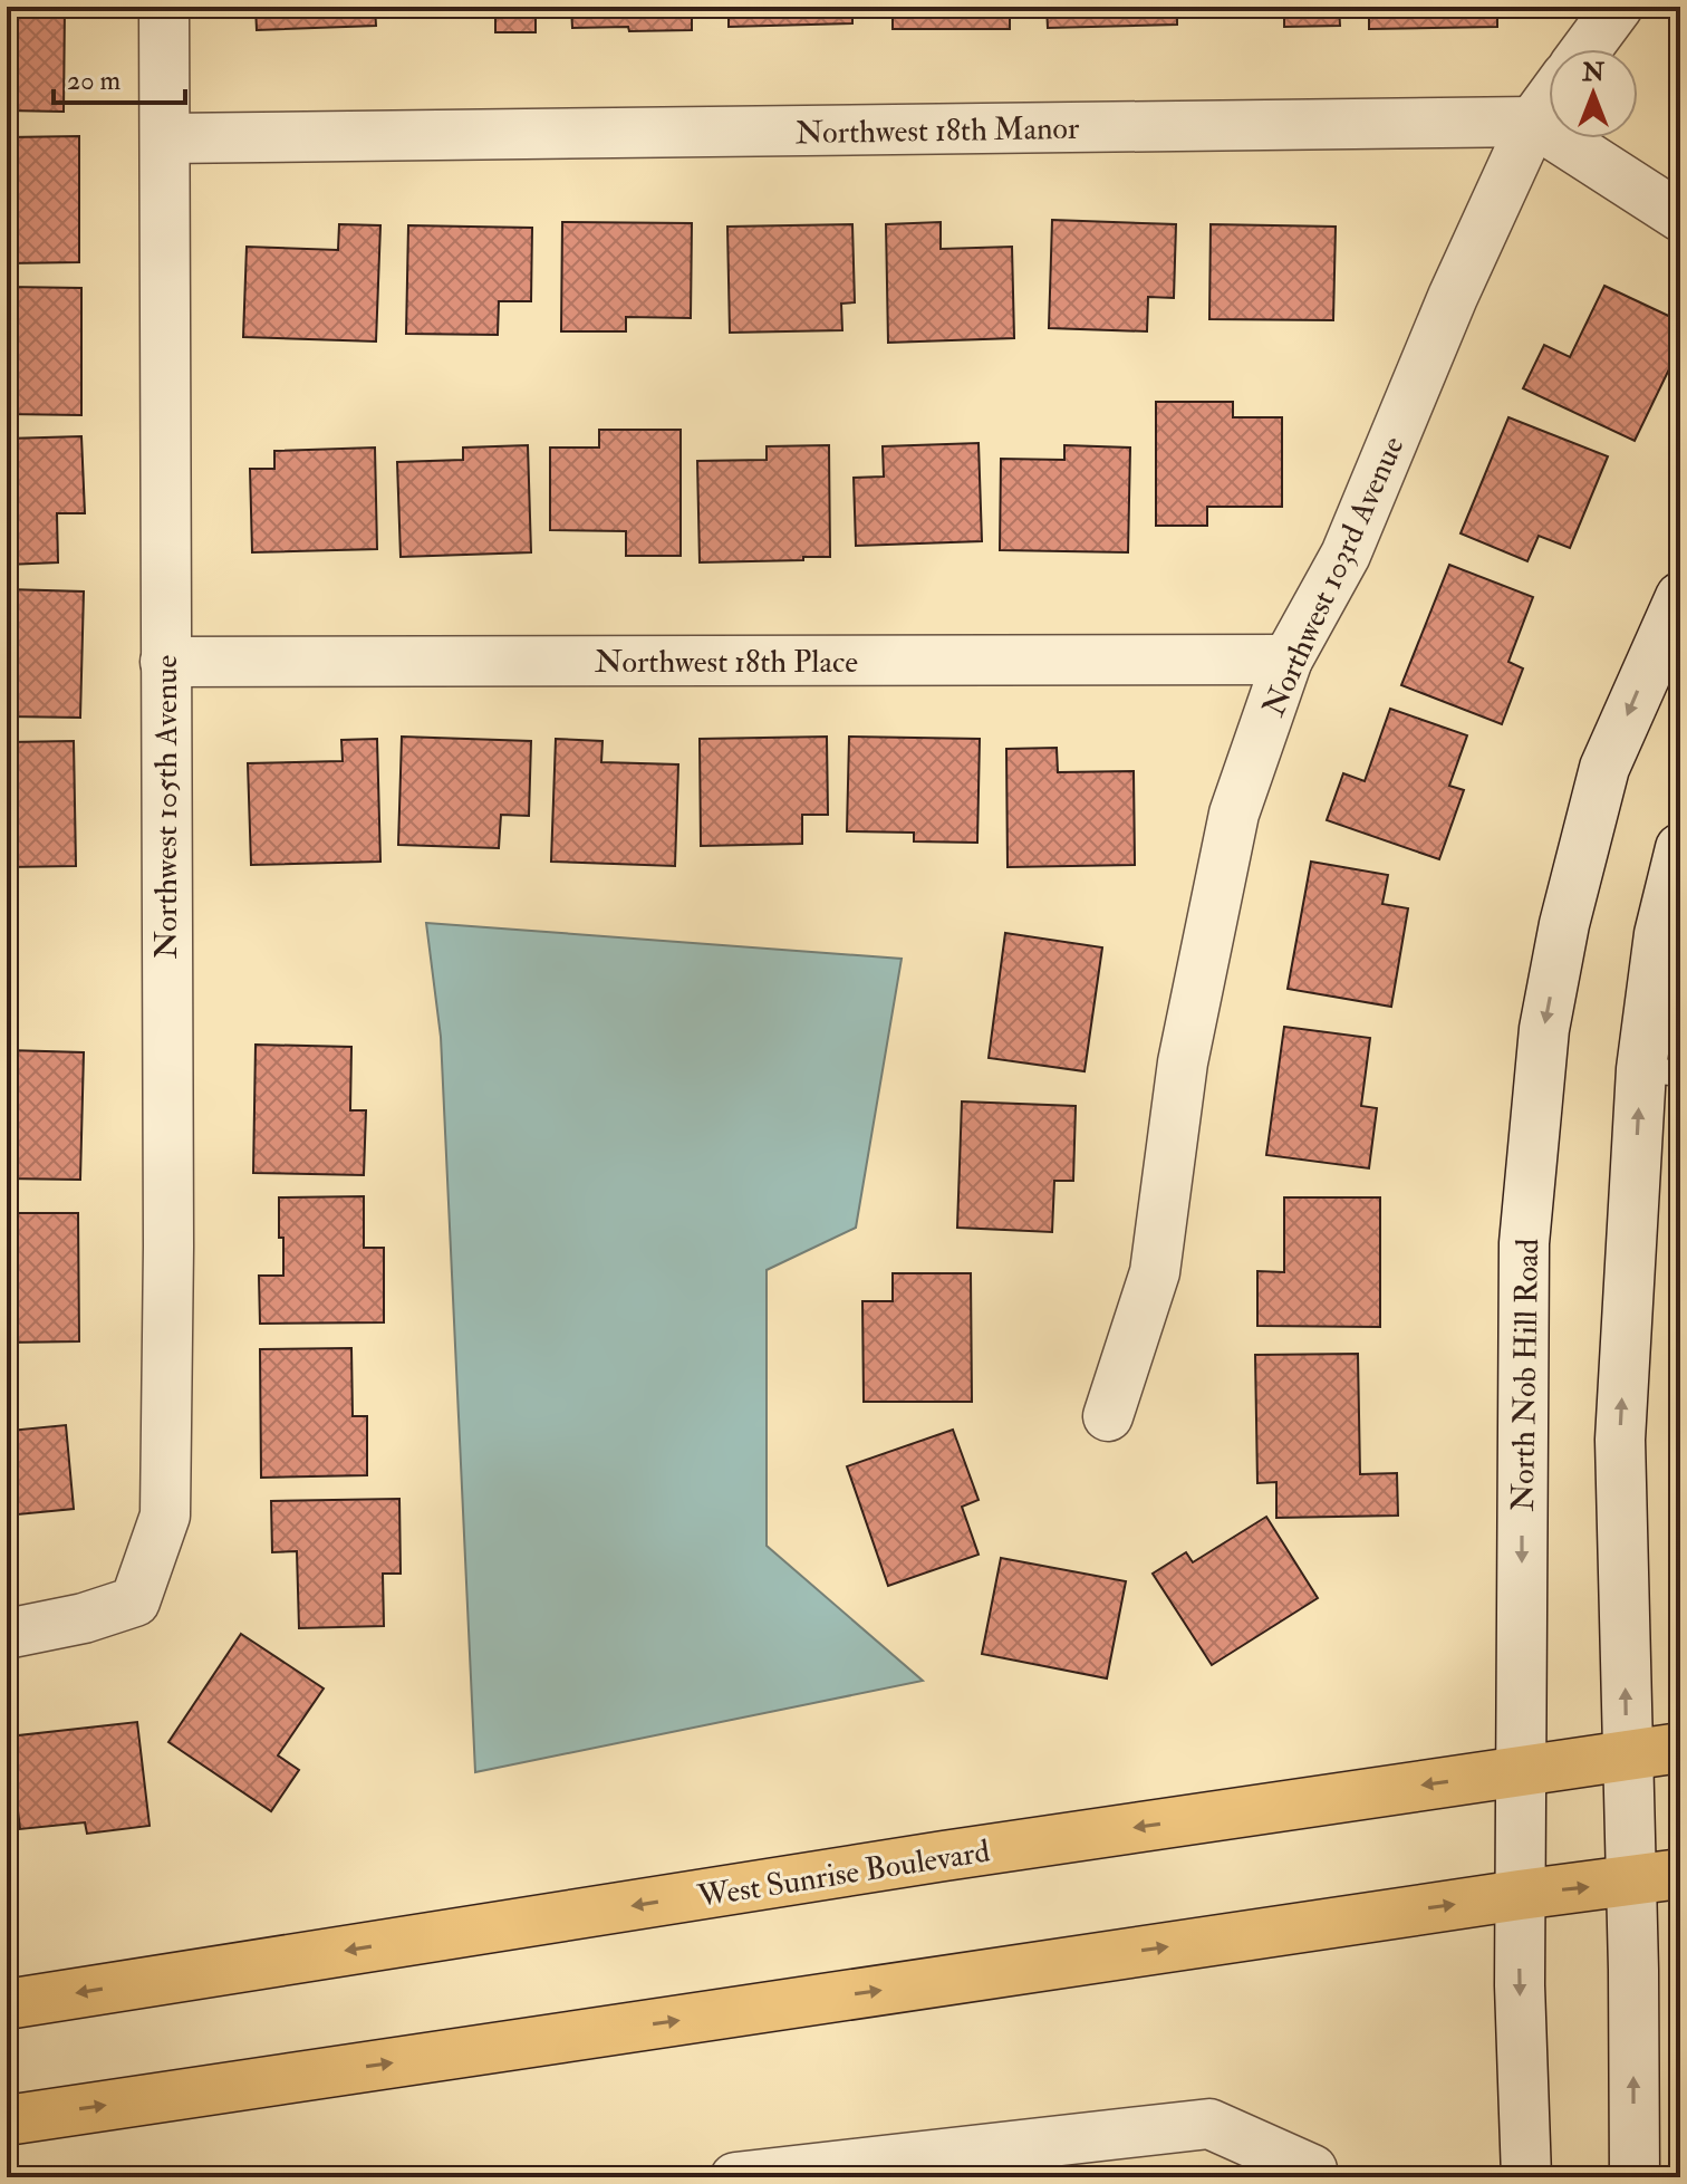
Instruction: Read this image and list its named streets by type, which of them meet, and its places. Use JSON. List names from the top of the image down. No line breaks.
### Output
{"streets":{"highway":["West Sunrise Boulevard"],"street":["Northwest 18th Manor","Northwest 103rd Avenue","Northwest 18th Place","Northwest 105th Avenue","North Nob Hill Road"]},"crossings":[["Northwest 18th Manor","Northwest 103rd Avenue"],["Northwest 18th Manor","Northwest 105th Avenue"],["Northwest 103rd Avenue","Northwest 18th Place"],["Northwest 18th Place","Northwest 105th Avenue"],["North Nob Hill Road","West Sunrise Boulevard"]],"scale_bar":"20 m","north":"top"}
